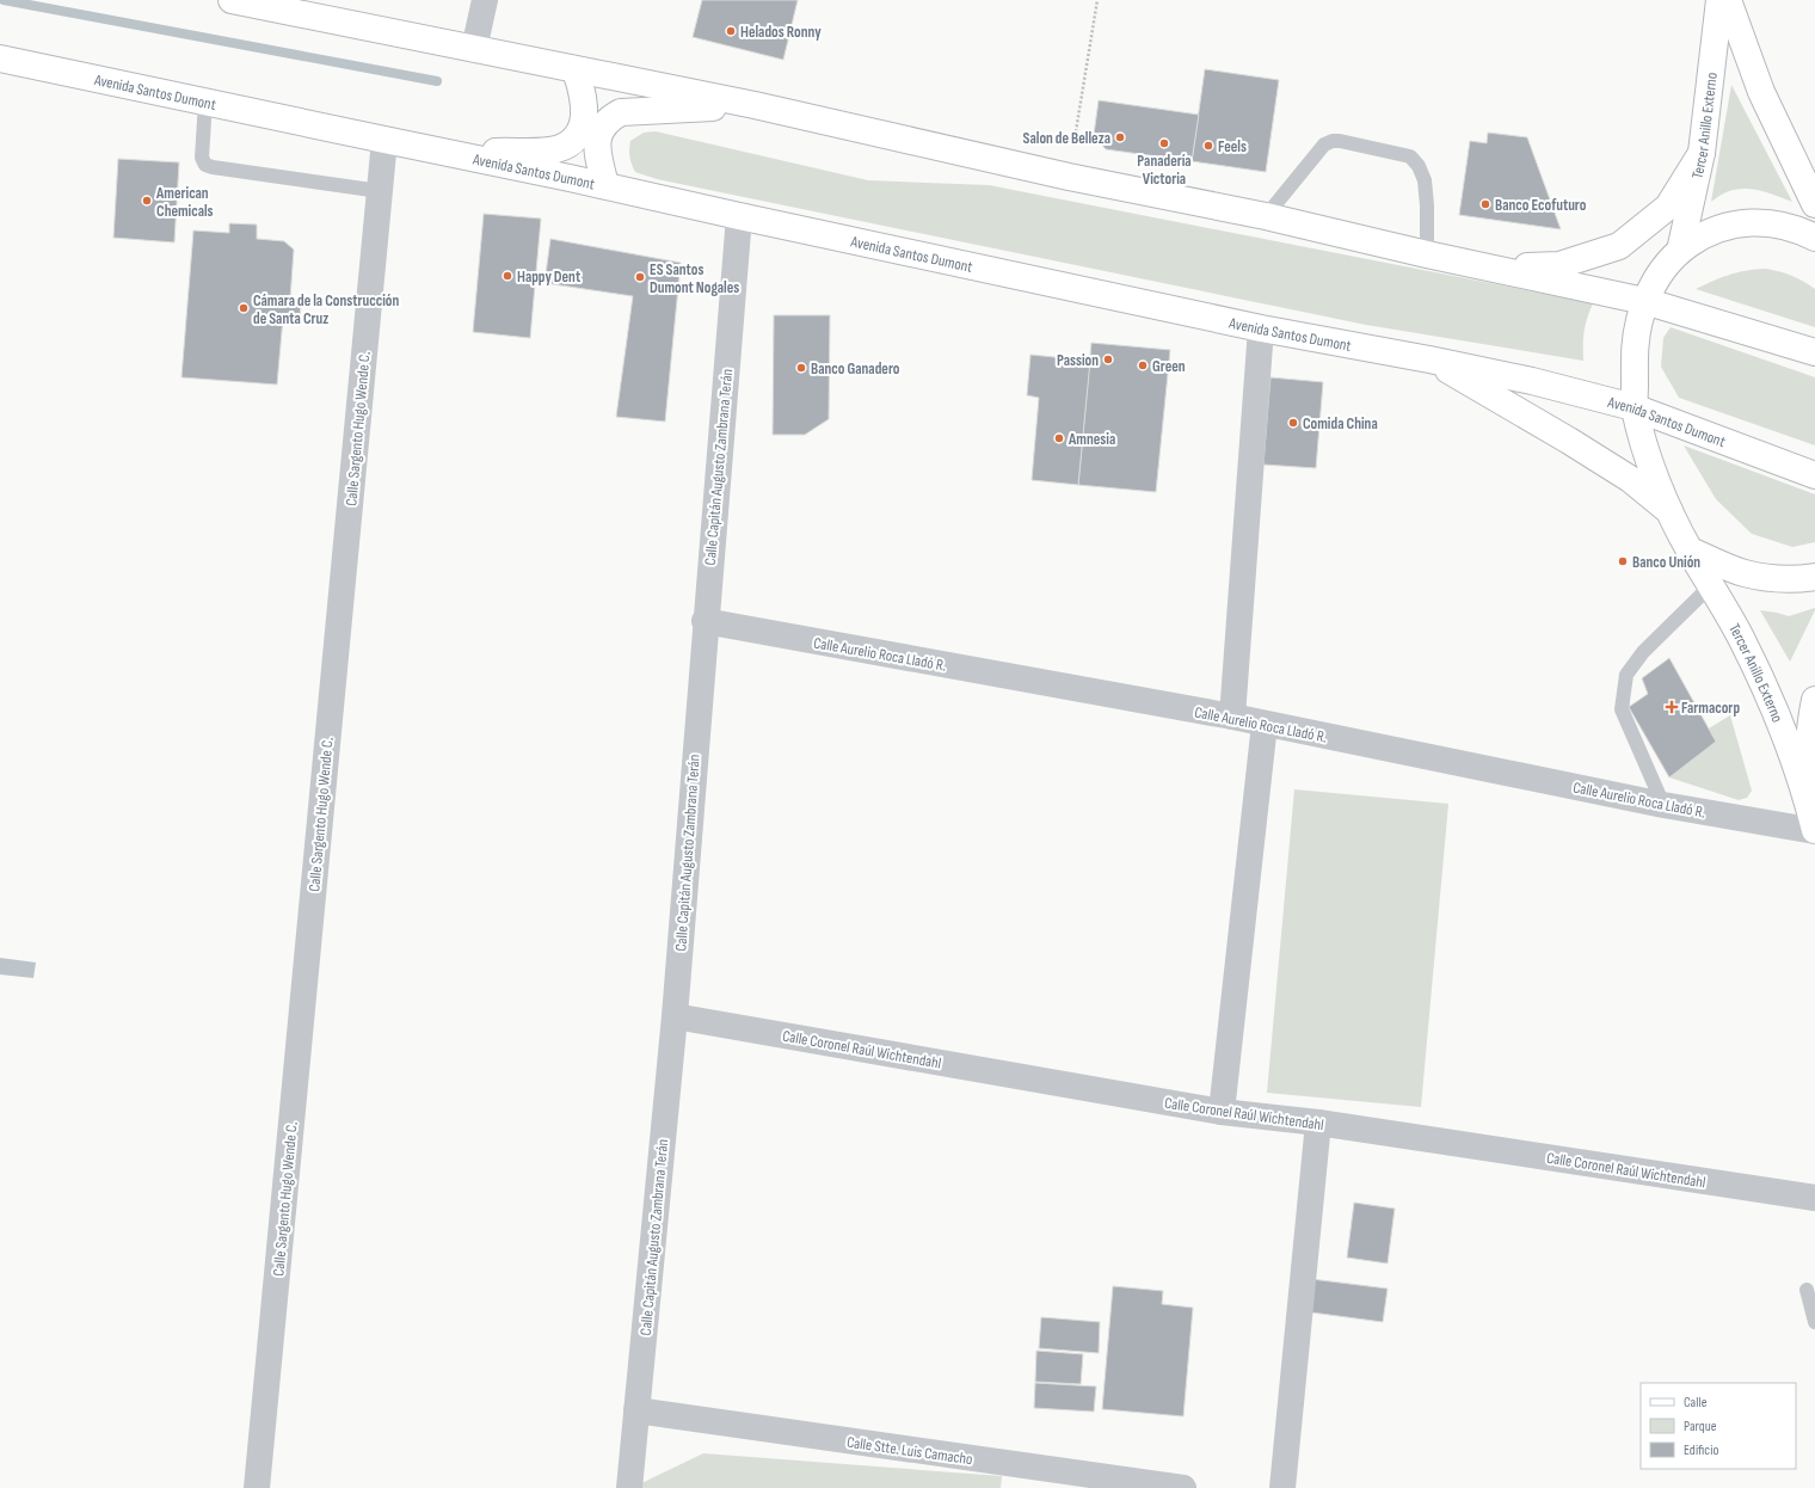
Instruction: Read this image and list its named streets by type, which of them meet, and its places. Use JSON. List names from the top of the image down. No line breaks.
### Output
{"streets":{"main road":["Avenida Santos Dumont","Tercer Anillo Externo"],"street":["Calle Sargento Hugo Wende C.","Calle Capitán Augusto Zambrana Terán","Calle Aurelio Roca Lladó R.","Calle Coronel Raúl Wichtendahl","Calle Stte. Luis Camacho"]},"crossings":[["Avenida Santos Dumont","Tercer Anillo Externo"],["Avenida Santos Dumont","Calle Sargento Hugo Wende C."],["Avenida Santos Dumont","Calle Capitán Augusto Zambrana Terán"],["Tercer Anillo Externo","Calle Aurelio Roca Lladó R."],["Calle Capitán Augusto Zambrana Terán","Calle Aurelio Roca Lladó R."],["Calle Capitán Augusto Zambrana Terán","Calle Coronel Raúl Wichtendahl"],["Calle Capitán Augusto Zambrana Terán","Calle Stte. Luis Camacho"]],"places":{"other":["Helados Ronny","Salon de Belleza","Panadería Victoria","Feels","American Chemicals","Banco Ecofuturo","Happy Dent","ES Santos Dumont Nogales","Cámara de la Construcción de Santa Cruz","Passion","Green","Banco Ganadero","Comida China","Amnesia","Banco Unión"],"health":["Farmacorp"]},"legend":["Calle","Parque","Edificio"]}
